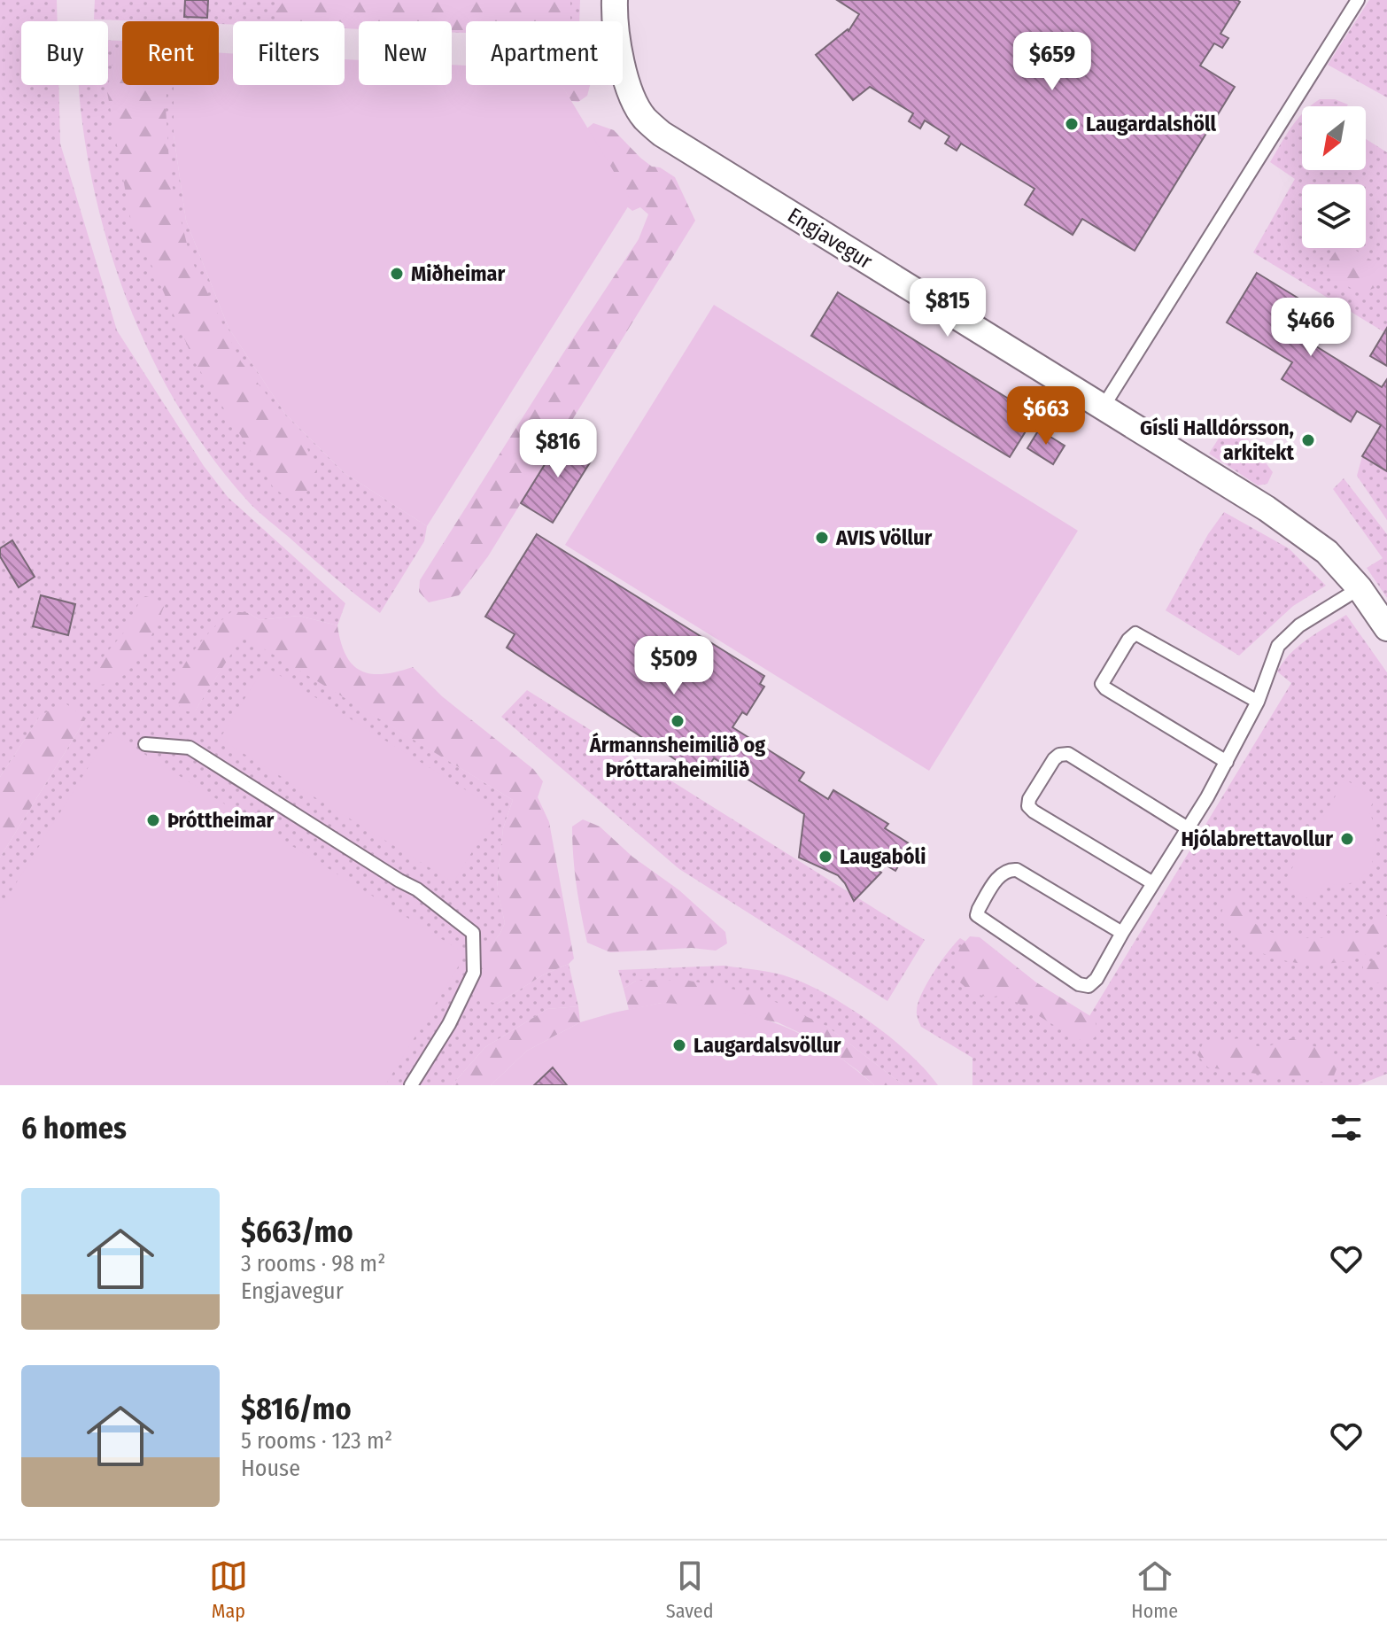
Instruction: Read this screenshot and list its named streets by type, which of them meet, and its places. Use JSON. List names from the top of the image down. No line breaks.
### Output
{"streets":{"street":["Engjavegur"]},"places":["Laugardalshöll","Miðheimar","Gísli Halldórsson, arkitekt","AVIS Völlur","Ármannsheimilið og Þróttaraheimilið","Þróttheimar","Hjólabrettavollur","Laugabóli","Laugardalsvöllur"],"north":"bottom left","page":{"chip":["Buy","Rent","Filters","New","Apartment"],"price":["$659","$815","$466","$663","$816","$509"],"heading":"6 homes","list":[{"name":"$663/mo","note":"3 rooms · 98 m² · Engjavegur"},{"name":"$816/mo","note":"5 rooms · 123 m² · House"}],"tabs":["Map","Saved","Home"]}}
